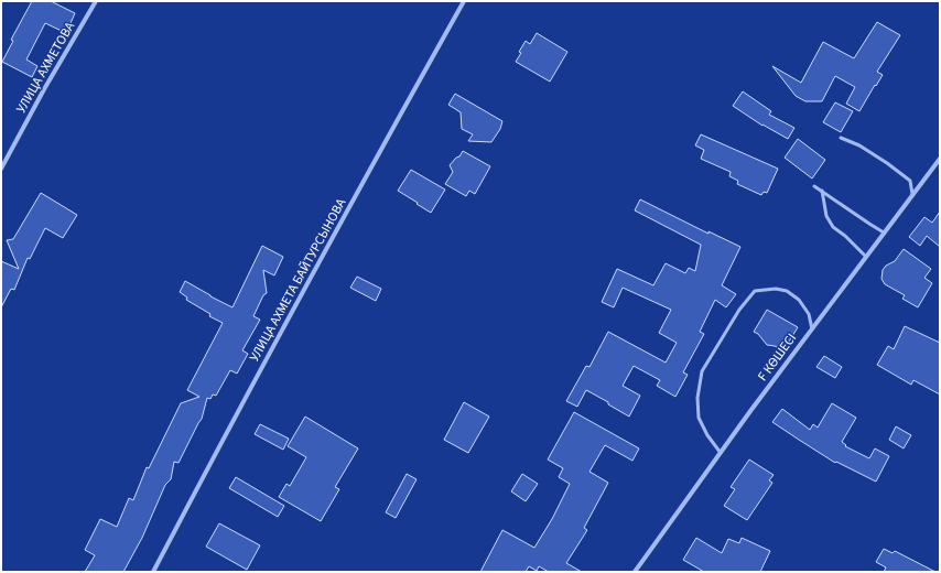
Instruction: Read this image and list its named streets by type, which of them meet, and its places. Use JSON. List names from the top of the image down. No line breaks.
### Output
{"streets":{"street":["УЛИЦА АХМЕТОВА","УЛИЦА АХМЕТА БАЙТУРСЫНОВА","F КӨШЕСІ"]}}
